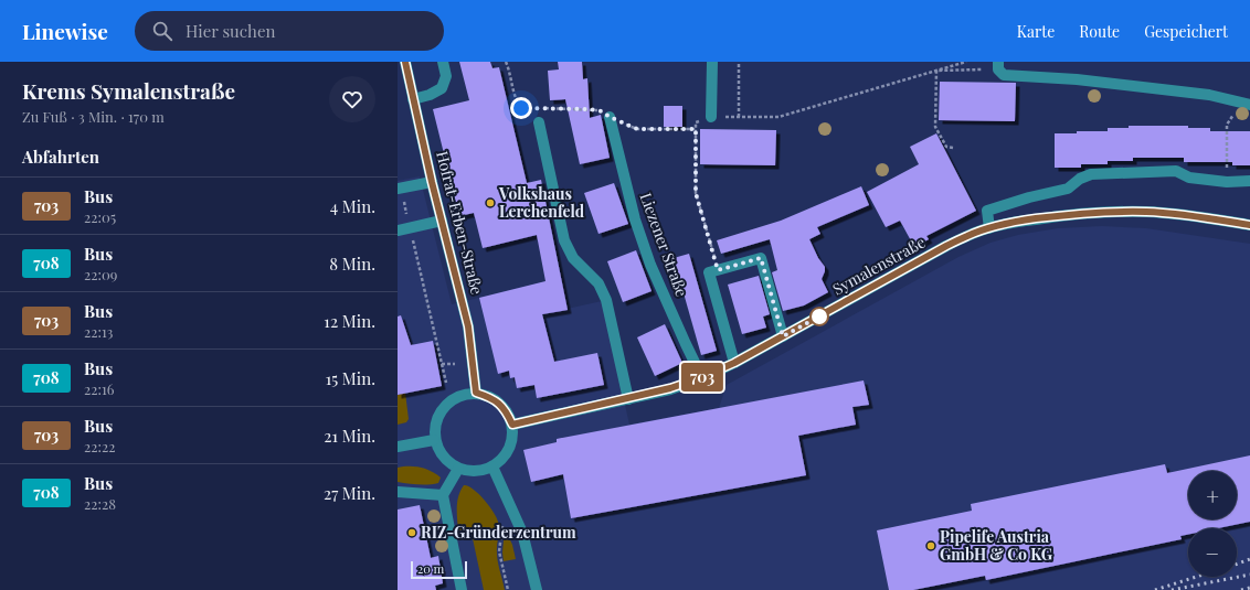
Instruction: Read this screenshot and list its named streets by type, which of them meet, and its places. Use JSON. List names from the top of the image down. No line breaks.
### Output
{"streets":{"street":["Hofrat-Erben-Straße","Liezener Straße","Symalenstraße"]},"crossings":[["Hofrat-Erben-Straße","Symalenstraße"],["Liezener Straße","Symalenstraße"]],"places":["Volkshaus Lerchenfeld","RIZ-Gründerzentrum","Pipelife Austria GmbH & Co KG"],"lines":["bus line 703"],"scale_bar":"20 m","page":{"header":"Linewise","search":"Hier suchen","nav":["Karte","Route","Gespeichert"],"heading":[["Krems Symalenstraße","Zu Fuß · 3 Min. · 170 m"],"Abfahrten"],"on_map":"703","list":[{"mark":"703","name":"Bus","note":"22:05","value":"4 Min."},{"mark":"708","name":"Bus","note":"22:09","value":"8 Min."},{"mark":"703","name":"Bus","note":"22:13","value":"12 Min."},{"mark":"708","name":"Bus","note":"22:16","value":"15 Min."},{"mark":"703","name":"Bus","note":"22:22","value":"21 Min."},{"mark":"708","name":"Bus","note":"22:28","value":"27 Min."}],"map_buttons":["+","−"],"scale":"20 m"}}
